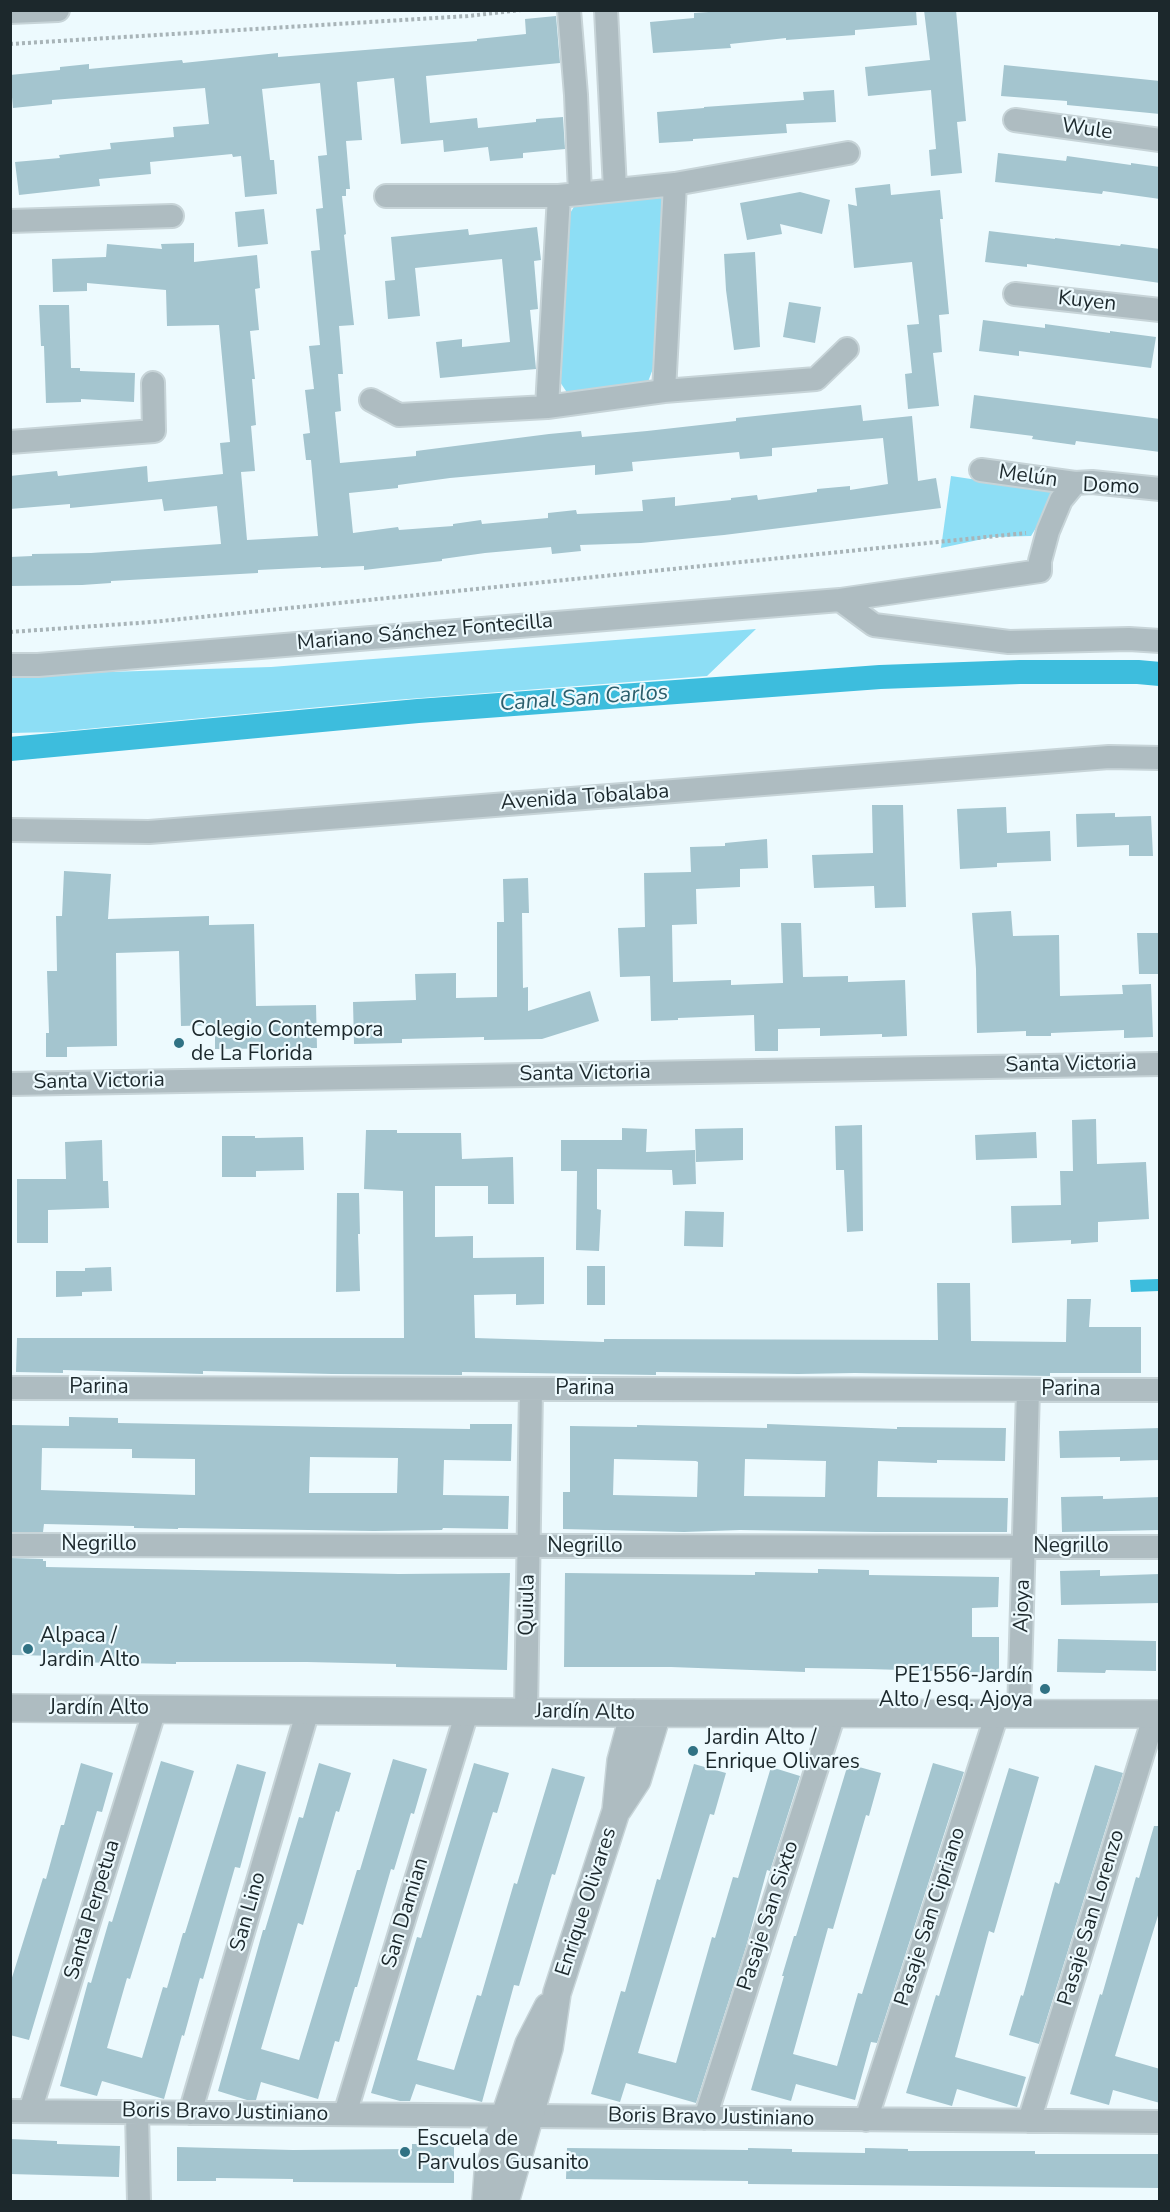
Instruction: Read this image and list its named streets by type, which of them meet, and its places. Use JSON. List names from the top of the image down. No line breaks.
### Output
{"streets":{"street":["Wule","Kuyen","Melún","Domo","Mariano Sánchez Fontecilla","Avenida Tobalaba","Santa Victoria","Parina","Negrillo","Quiula","Ajoya","Jardín Alto","Enrique Olivares","Santa Perpetua","San Lino","San Damian","Pasaje San Sixto","Pasaje San Cipriano","Pasaje San Lorenzo","Boris Bravo Justiniano"]},"crossings":[["Melún","Domo"],["Domo","Mariano Sánchez Fontecilla"],["Parina","Quiula"],["Parina","Ajoya"],["Negrillo","Quiula"],["Negrillo","Ajoya"],["Quiula","Jardín Alto"],["Ajoya","Jardín Alto"],["Ajoya","Pasaje San Cipriano"],["Jardín Alto","Enrique Olivares"],["Jardín Alto","Santa Perpetua"],["Jardín Alto","San Lino"],["Jardín Alto","San Damian"],["Jardín Alto","Pasaje San Sixto"],["Jardín Alto","Pasaje San Cipriano"],["Jardín Alto","Pasaje San Lorenzo"],["Enrique Olivares","Boris Bravo Justiniano"],["Santa Perpetua","Boris Bravo Justiniano"],["San Lino","Boris Bravo Justiniano"],["San Damian","Boris Bravo Justiniano"],["Pasaje San Sixto","Boris Bravo Justiniano"],["Pasaje San Cipriano","Boris Bravo Justiniano"],["Pasaje San Lorenzo","Boris Bravo Justiniano"]],"water":["Canal San Carlos"],"places":["Colegio Contempora de La Florida","Alpaca / Jardin Alto","PE1556-Jardín Alto / esq. Ajoya","Jardin Alto / Enrique Olivares","Escuela de Parvulos Gusanito"]}
